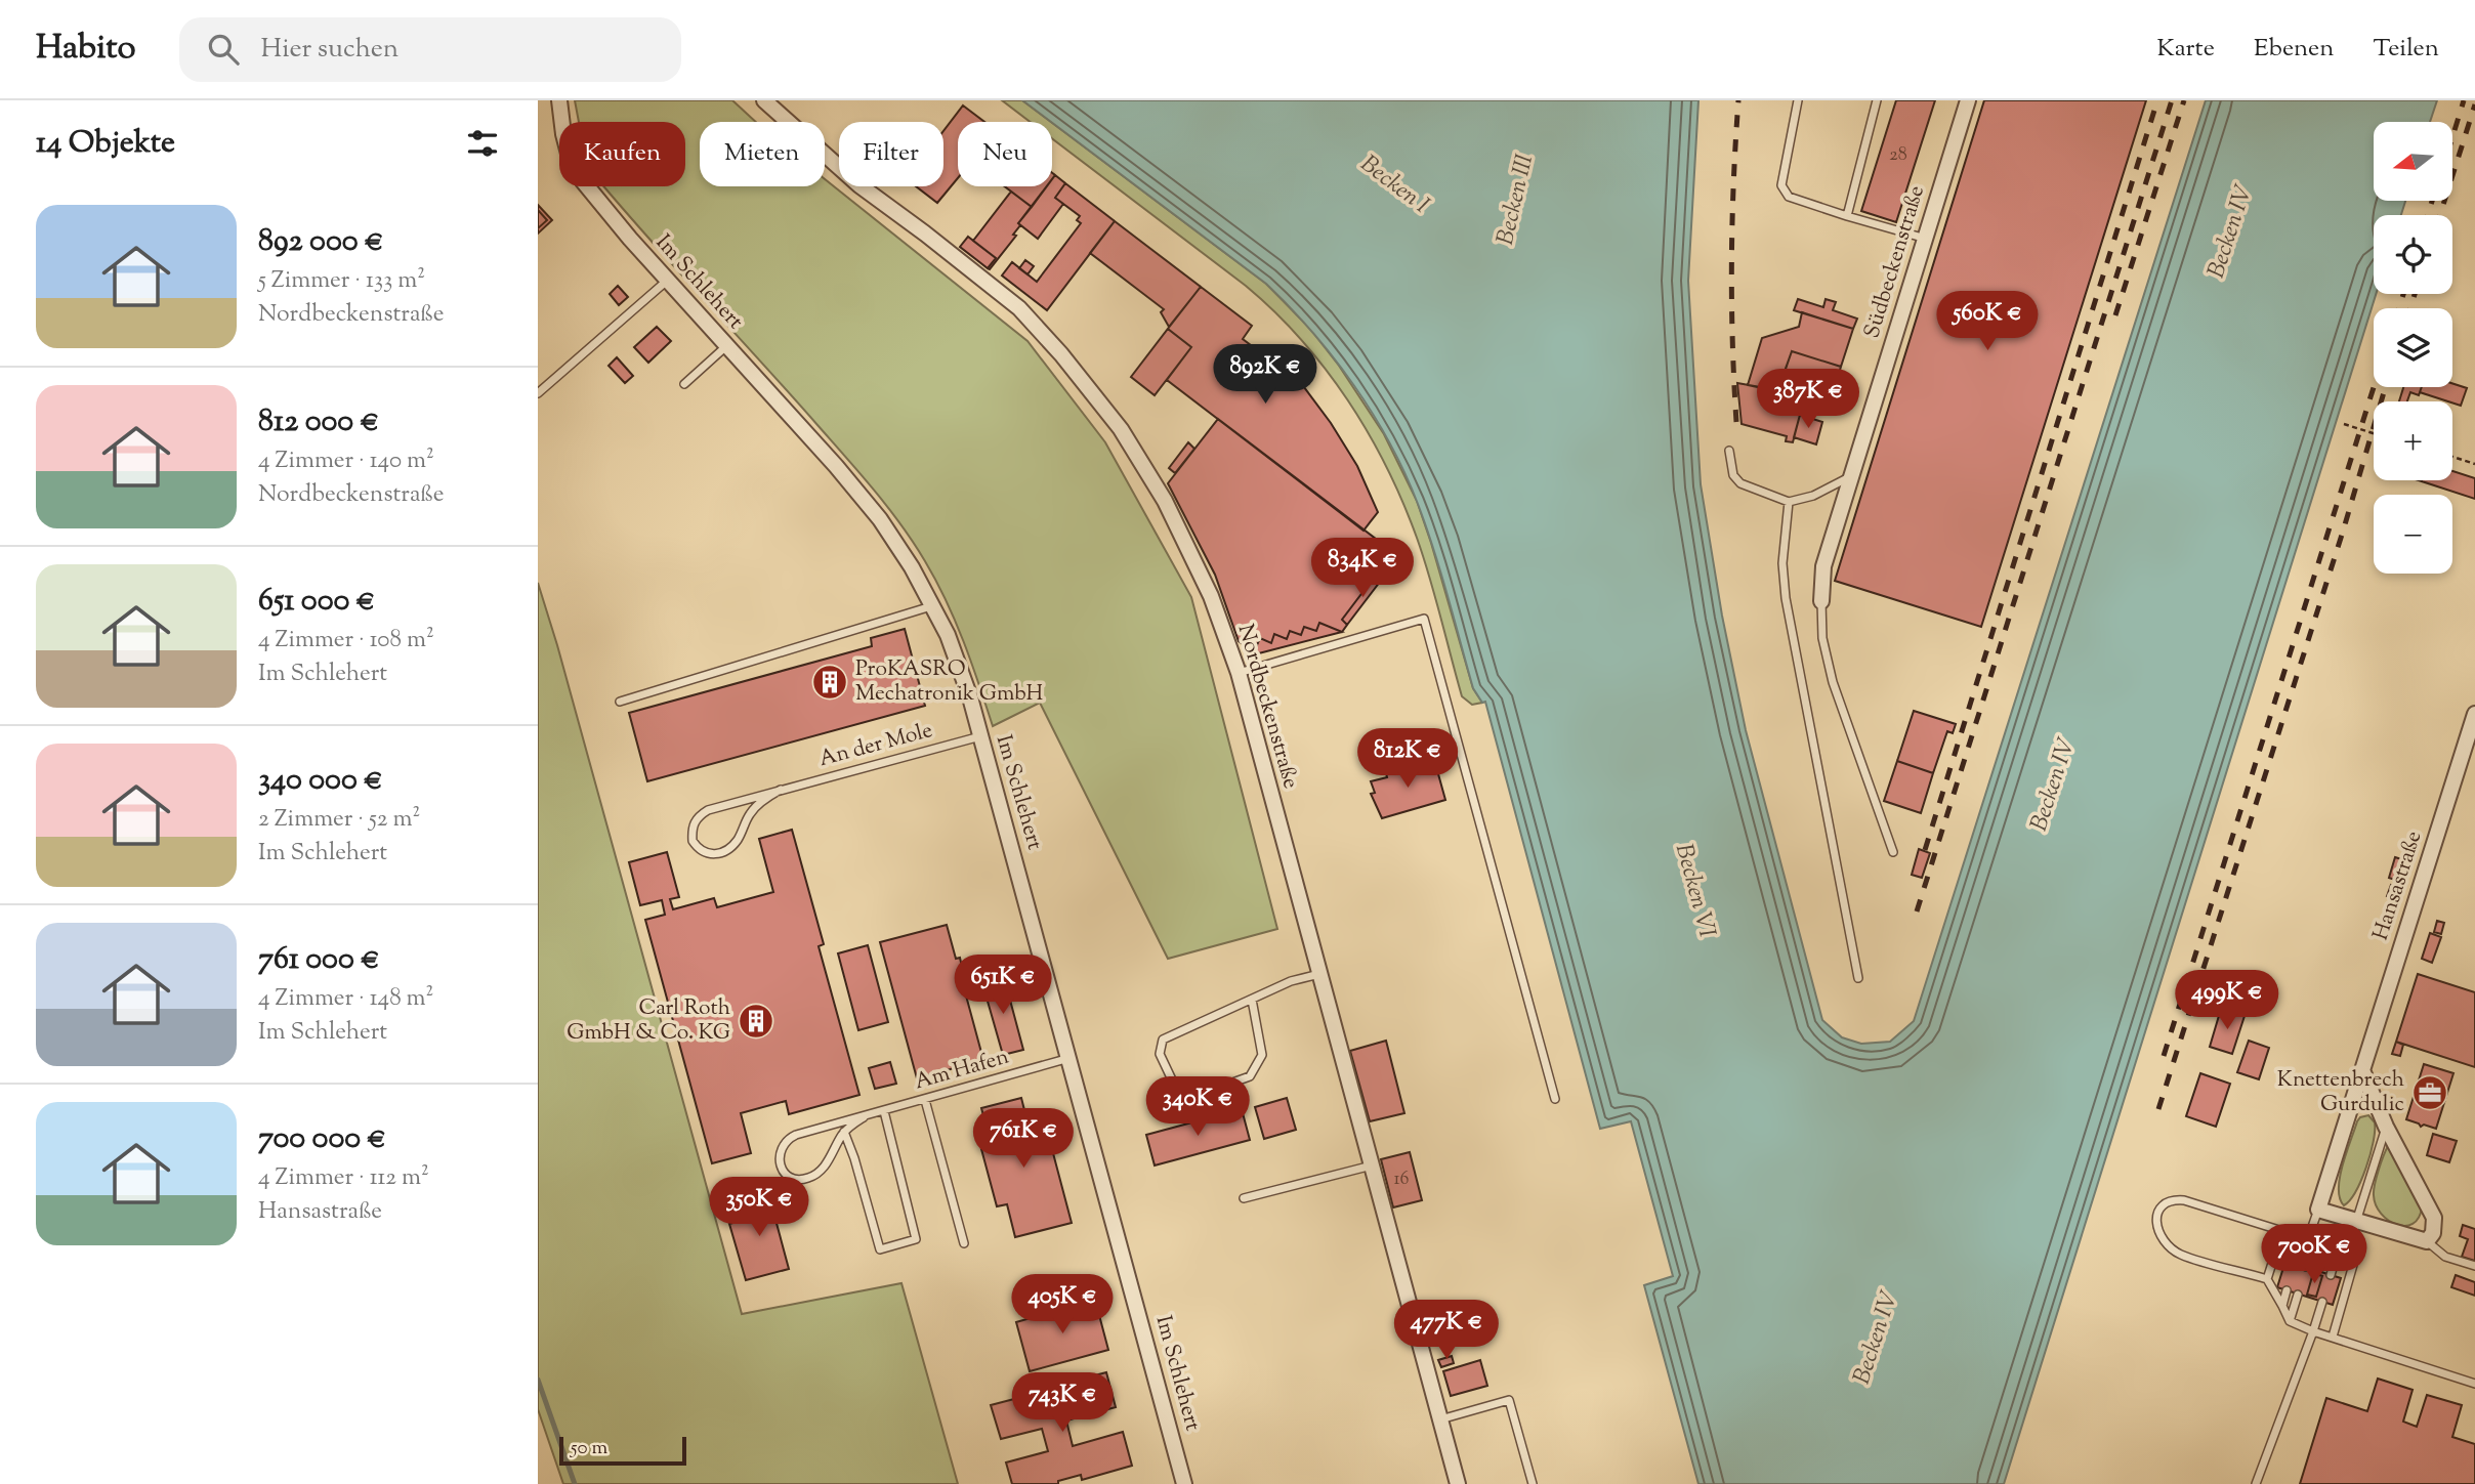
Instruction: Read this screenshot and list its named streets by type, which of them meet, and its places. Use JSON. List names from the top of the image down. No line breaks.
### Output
{"streets":{"street":["Südbeckenstraße","Im Schlehert","Nordbeckenstraße","Hansastraße"],"lane":["An der Mole","Am Hafen"]},"crossings":[["Im Schlehert","An der Mole"],["Im Schlehert","Am Hafen"]],"water":["Becken I","Becken III","Becken IV","Becken VI"],"places":{"building":["ProKASRO Mechatronik GmbH","Carl Roth GmbH & Co. KG"],"office":["Knettenbrech Gurdulic"]},"house_numbers":["28","16"],"scale_bar":"50 m","north":"left","page":{"header":"Habito","search":"Hier suchen","nav":["Karte","Ebenen","Teilen"],"heading":"14 Objekte","map_buttons":["+","−"],"chip":["Kaufen","Mieten","Filter","Neu"],"list":[{"name":"892 000 €","note":"5 Zimmer · 133 m² · Nordbeckenstraße"},{"name":"812 000 €","note":"4 Zimmer · 140 m² · Nordbeckenstraße"},{"name":"651 000 €","note":"4 Zimmer · 108 m² · Im Schlehert"},{"name":"340 000 €","note":"2 Zimmer · 52 m² · Im Schlehert"},{"name":"761 000 €","note":"4 Zimmer · 148 m² · Im Schlehert"},{"name":"700 000 €","note":"4 Zimmer · 112 m² · Hansastraße"}],"price":["560K €","892K €","387K €","834K €","812K €","651K €","499K €","340K €","761K €","350K €","700K €","405K €","477K €","743K €"],"scale":"50 m"}}
